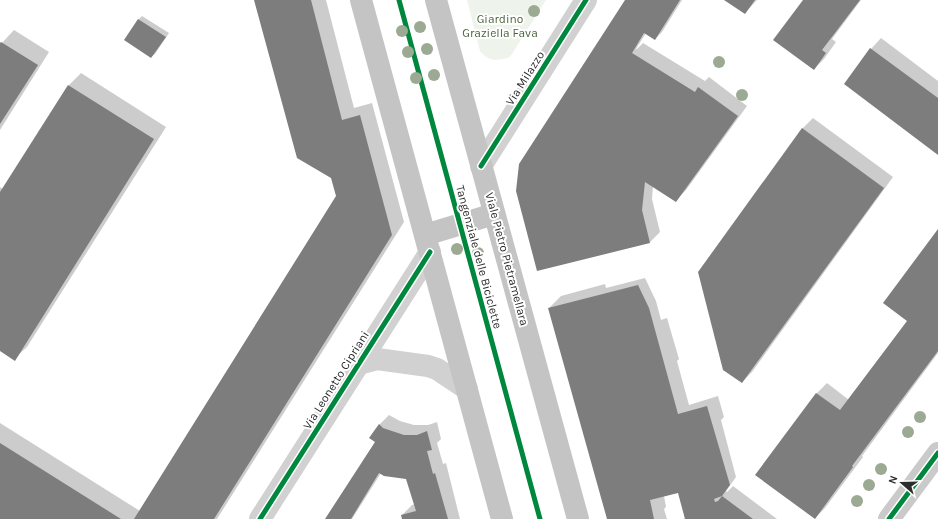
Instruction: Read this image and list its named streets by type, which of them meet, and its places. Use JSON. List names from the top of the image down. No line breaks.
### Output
{"streets":{"main road":["Viale Pietro Pietramellara"],"street":["Via Milazzo","Via Leonetto Cipriani"],"cycle path":["Tangenziale delle Biciclette"]},"crossings":[["Via Milazzo","Viale Pietro Pietramellara"]],"parks":["Giardino Graziella Fava"],"north":"left"}
